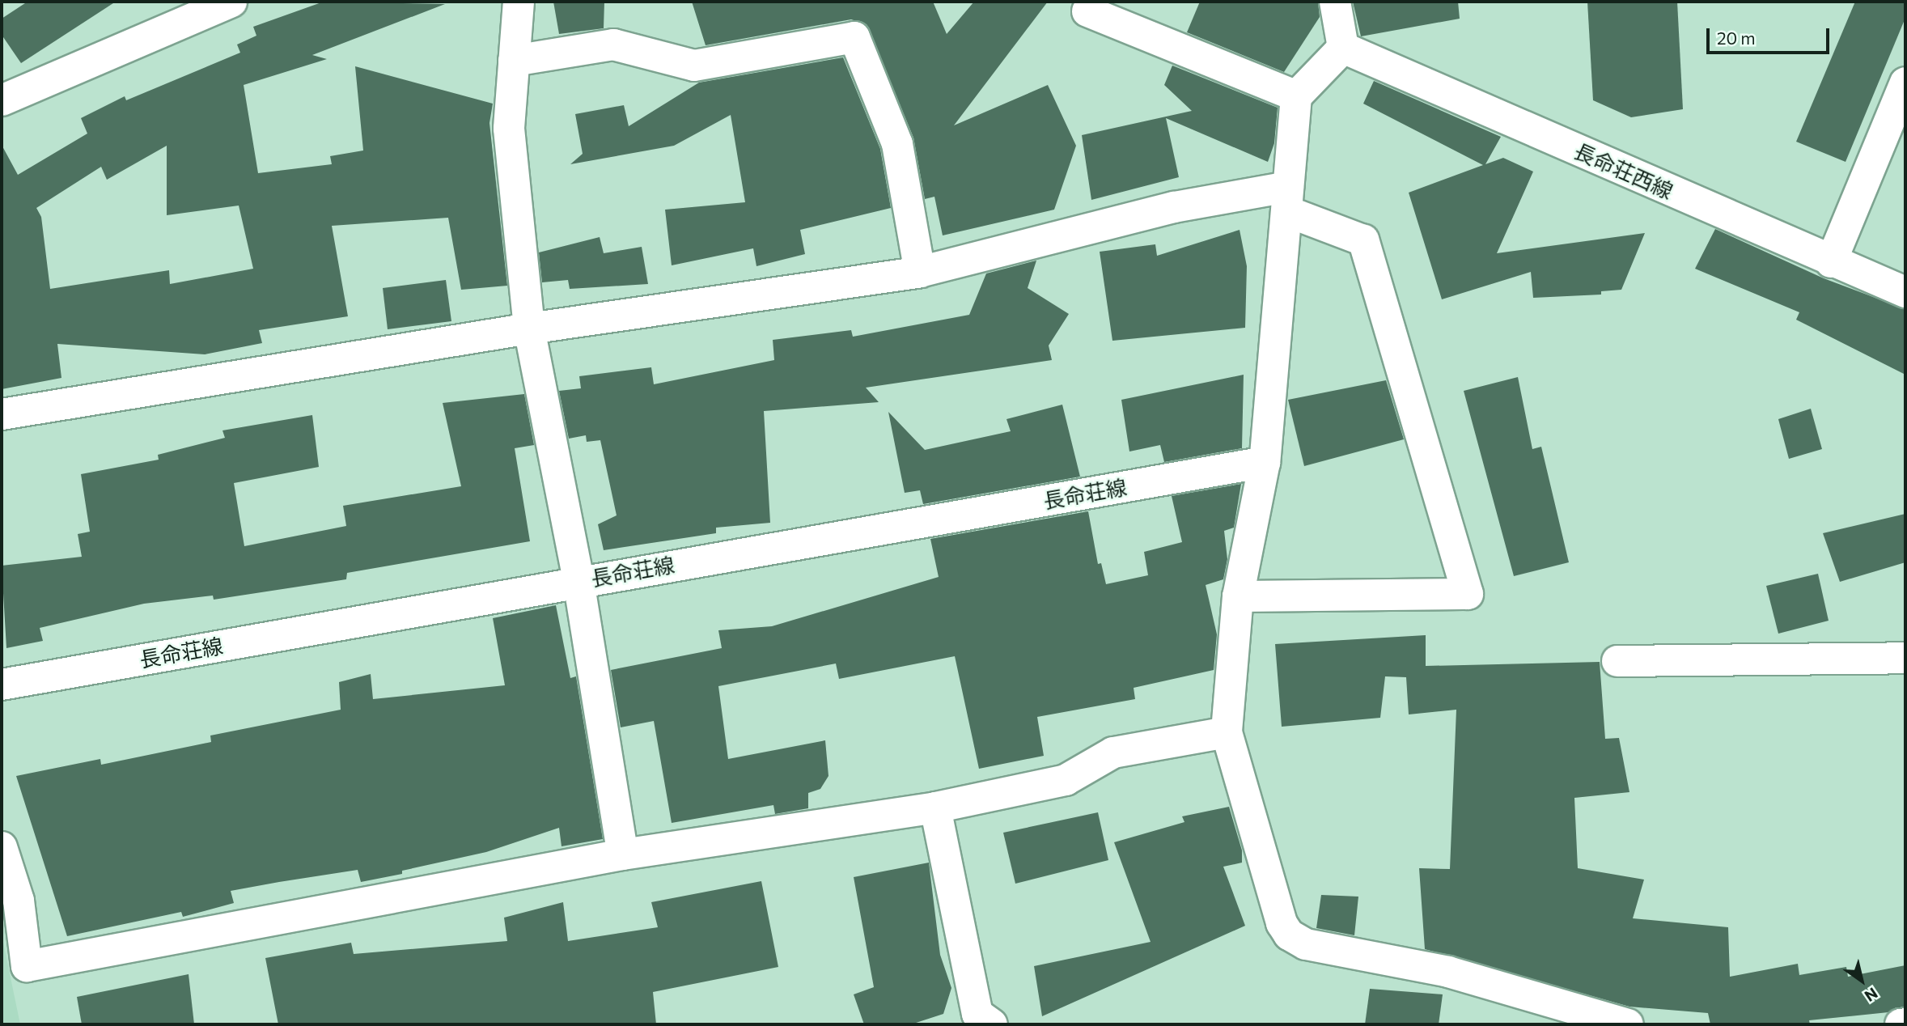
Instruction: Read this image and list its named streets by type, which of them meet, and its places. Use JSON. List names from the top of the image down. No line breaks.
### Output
{"streets":{"street":["長命荘西線","長命荘線"]},"scale_bar":"20 m","north":"bottom right"}
